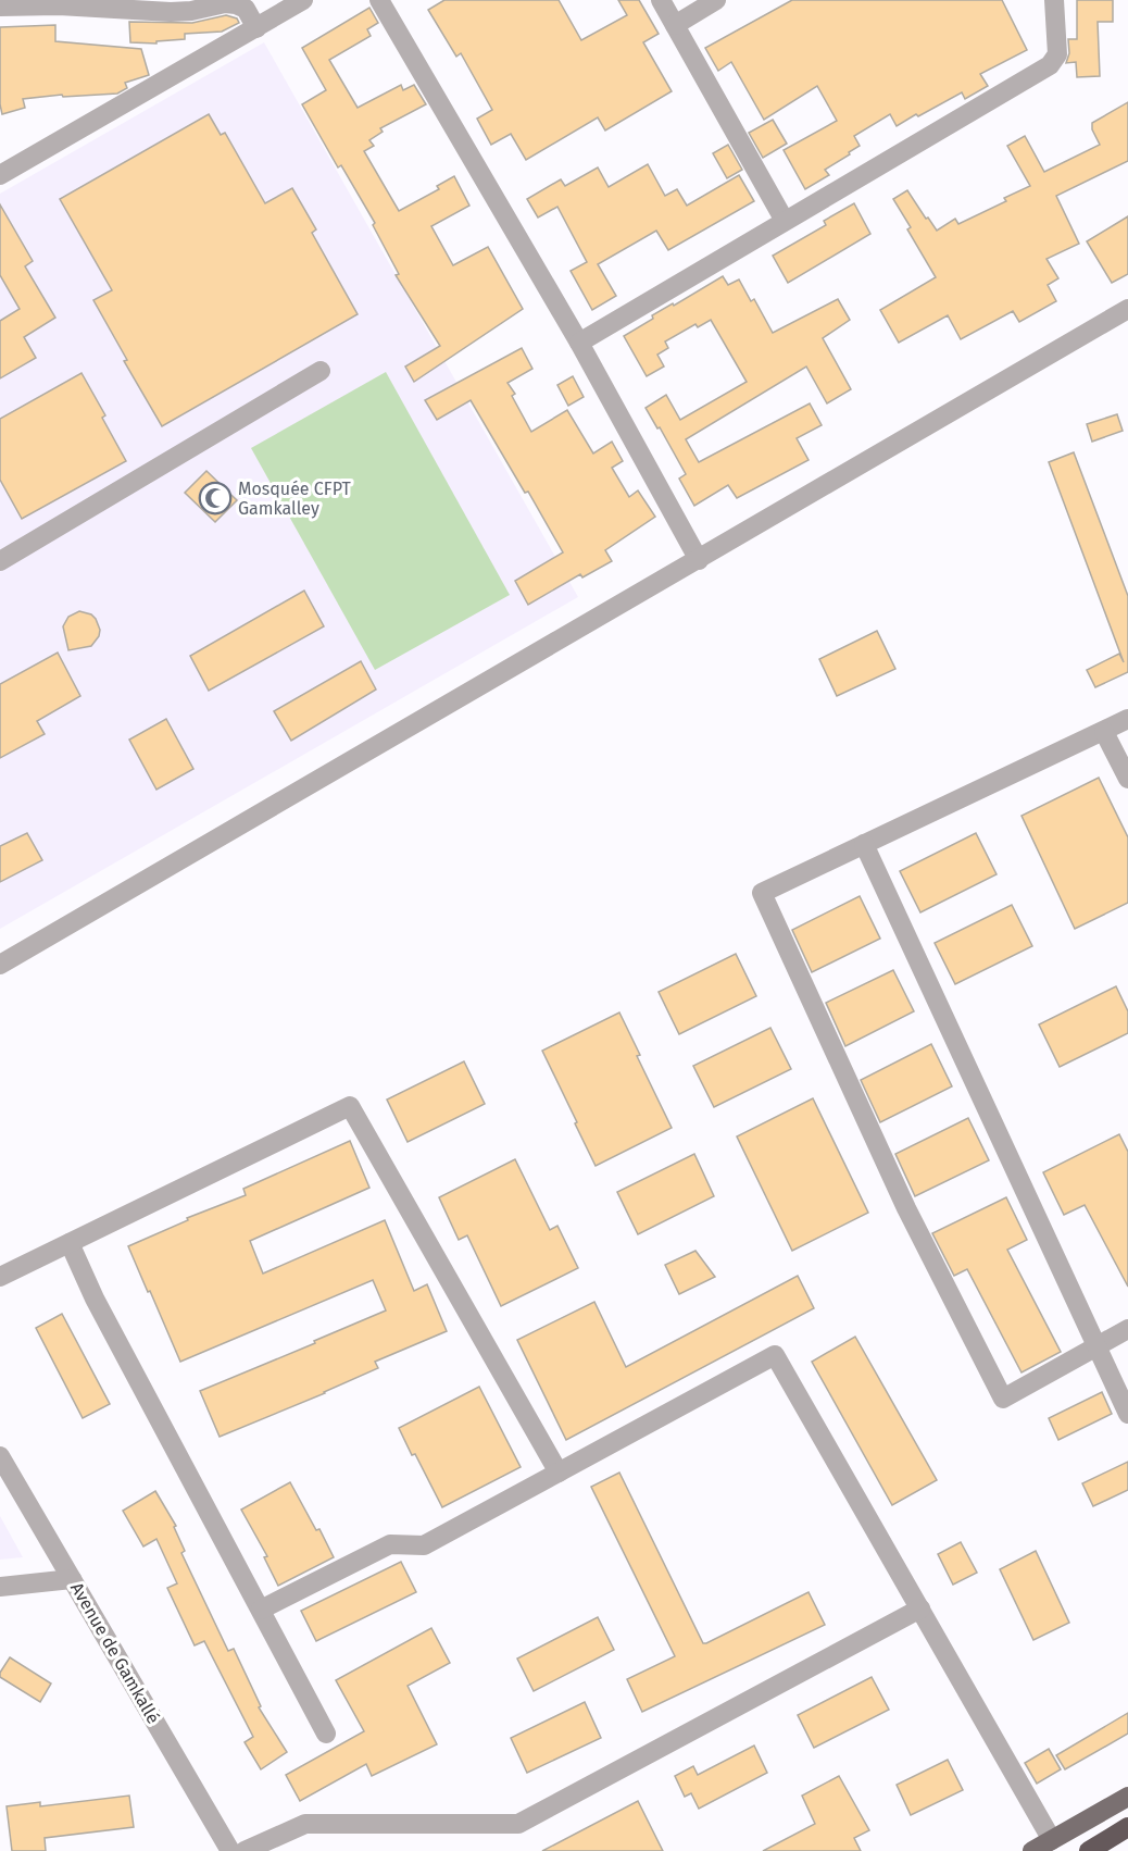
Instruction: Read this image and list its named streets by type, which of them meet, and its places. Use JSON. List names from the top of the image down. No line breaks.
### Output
{"streets":{"street":["Avenue de Gamkallé"]},"places":{"mosque":["Mosquée CFPT Gamkalley"]}}
